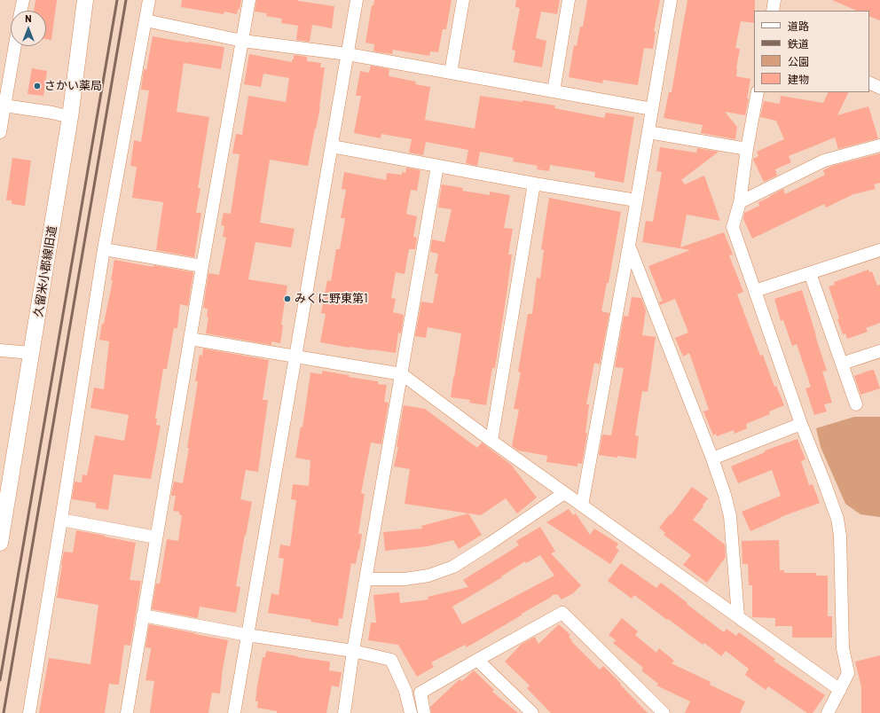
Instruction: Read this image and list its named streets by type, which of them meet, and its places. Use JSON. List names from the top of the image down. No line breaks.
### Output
{"streets":{"street":["久留米小郡線旧道"]},"places":["さかい薬局","みくに野東第1"],"legend":["道路","鉄道","公園","建物"],"north":"top"}
